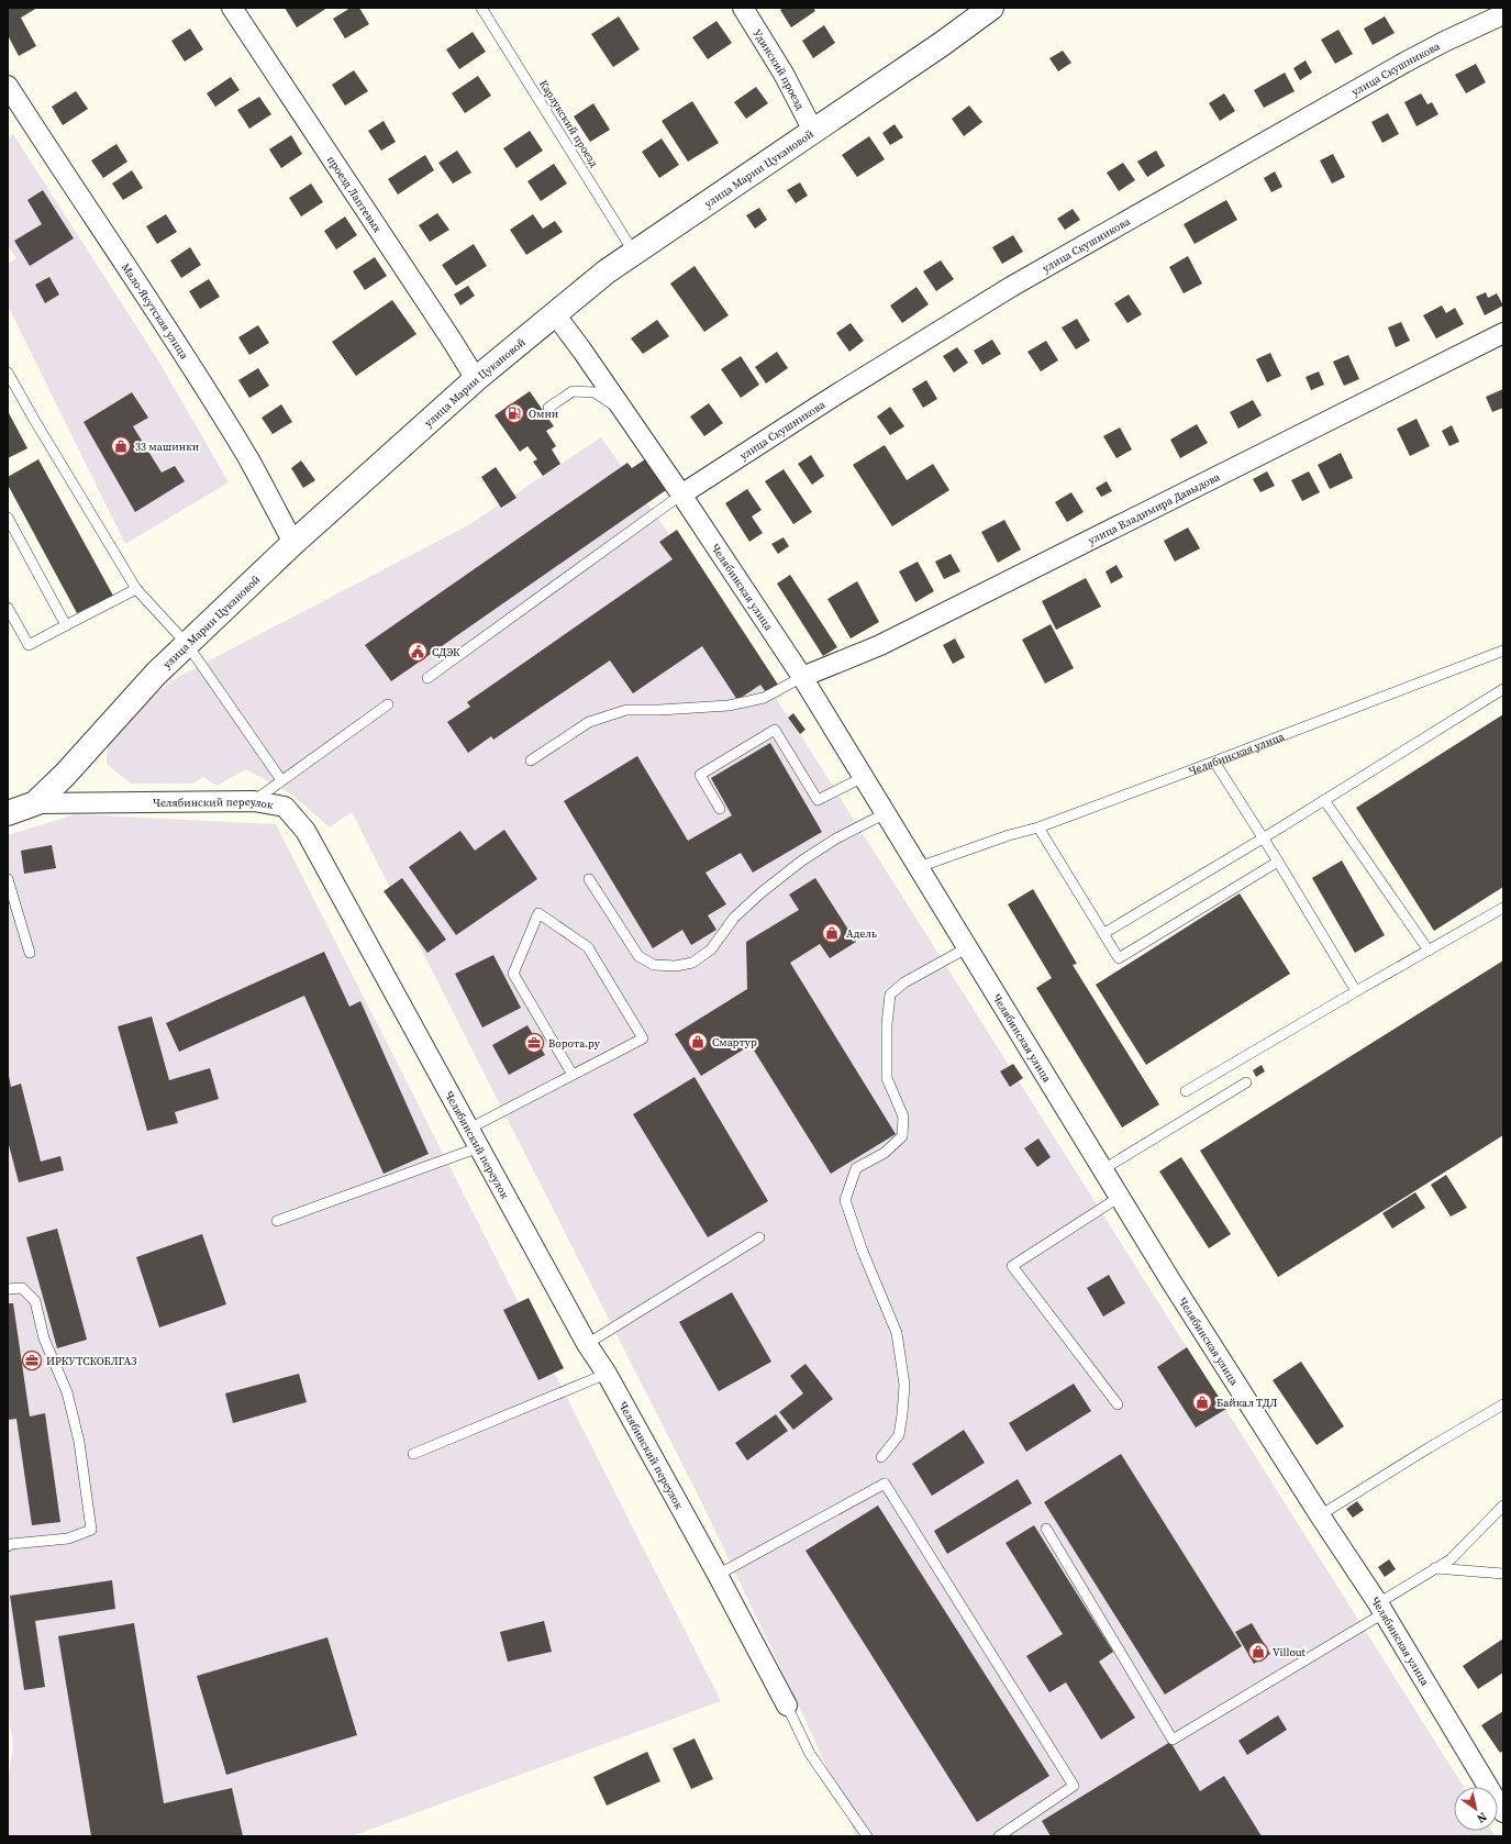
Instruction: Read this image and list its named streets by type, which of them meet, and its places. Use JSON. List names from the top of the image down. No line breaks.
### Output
{"streets":{"street":["улица Скушникова","Удинский проезд","улица Марии Цукановой","проезд Лаптевых","Мало-Якутская улица","улица Владимира Давыдова","Челябинская улица","Челябинский переулок"],"lane":["Карлукский проезд"]},"crossings":[["улица Скушникова","Челябинская улица"],["Удинский проезд","улица Марии Цукановой"],["Карлукский проезд","улица Марии Цукановой"],["улица Марии Цукановой","проезд Лаптевых"],["улица Марии Цукановой","Мало-Якутская улица"],["улица Марии Цукановой","Челябинская улица"],["улица Марии Цукановой","Челябинский переулок"],["улица Владимира Давыдова","Челябинская улица"]],"places":{"fuel station":["Омни"],"shop":["33 машинки","Адель","Смартур","Байкал ТДЛ","Villout"],"public building":["СДЭК"],"office":["Ворота.ру","ИРКУТСКОБЛГАЗ"]},"north":"bottom right"}
